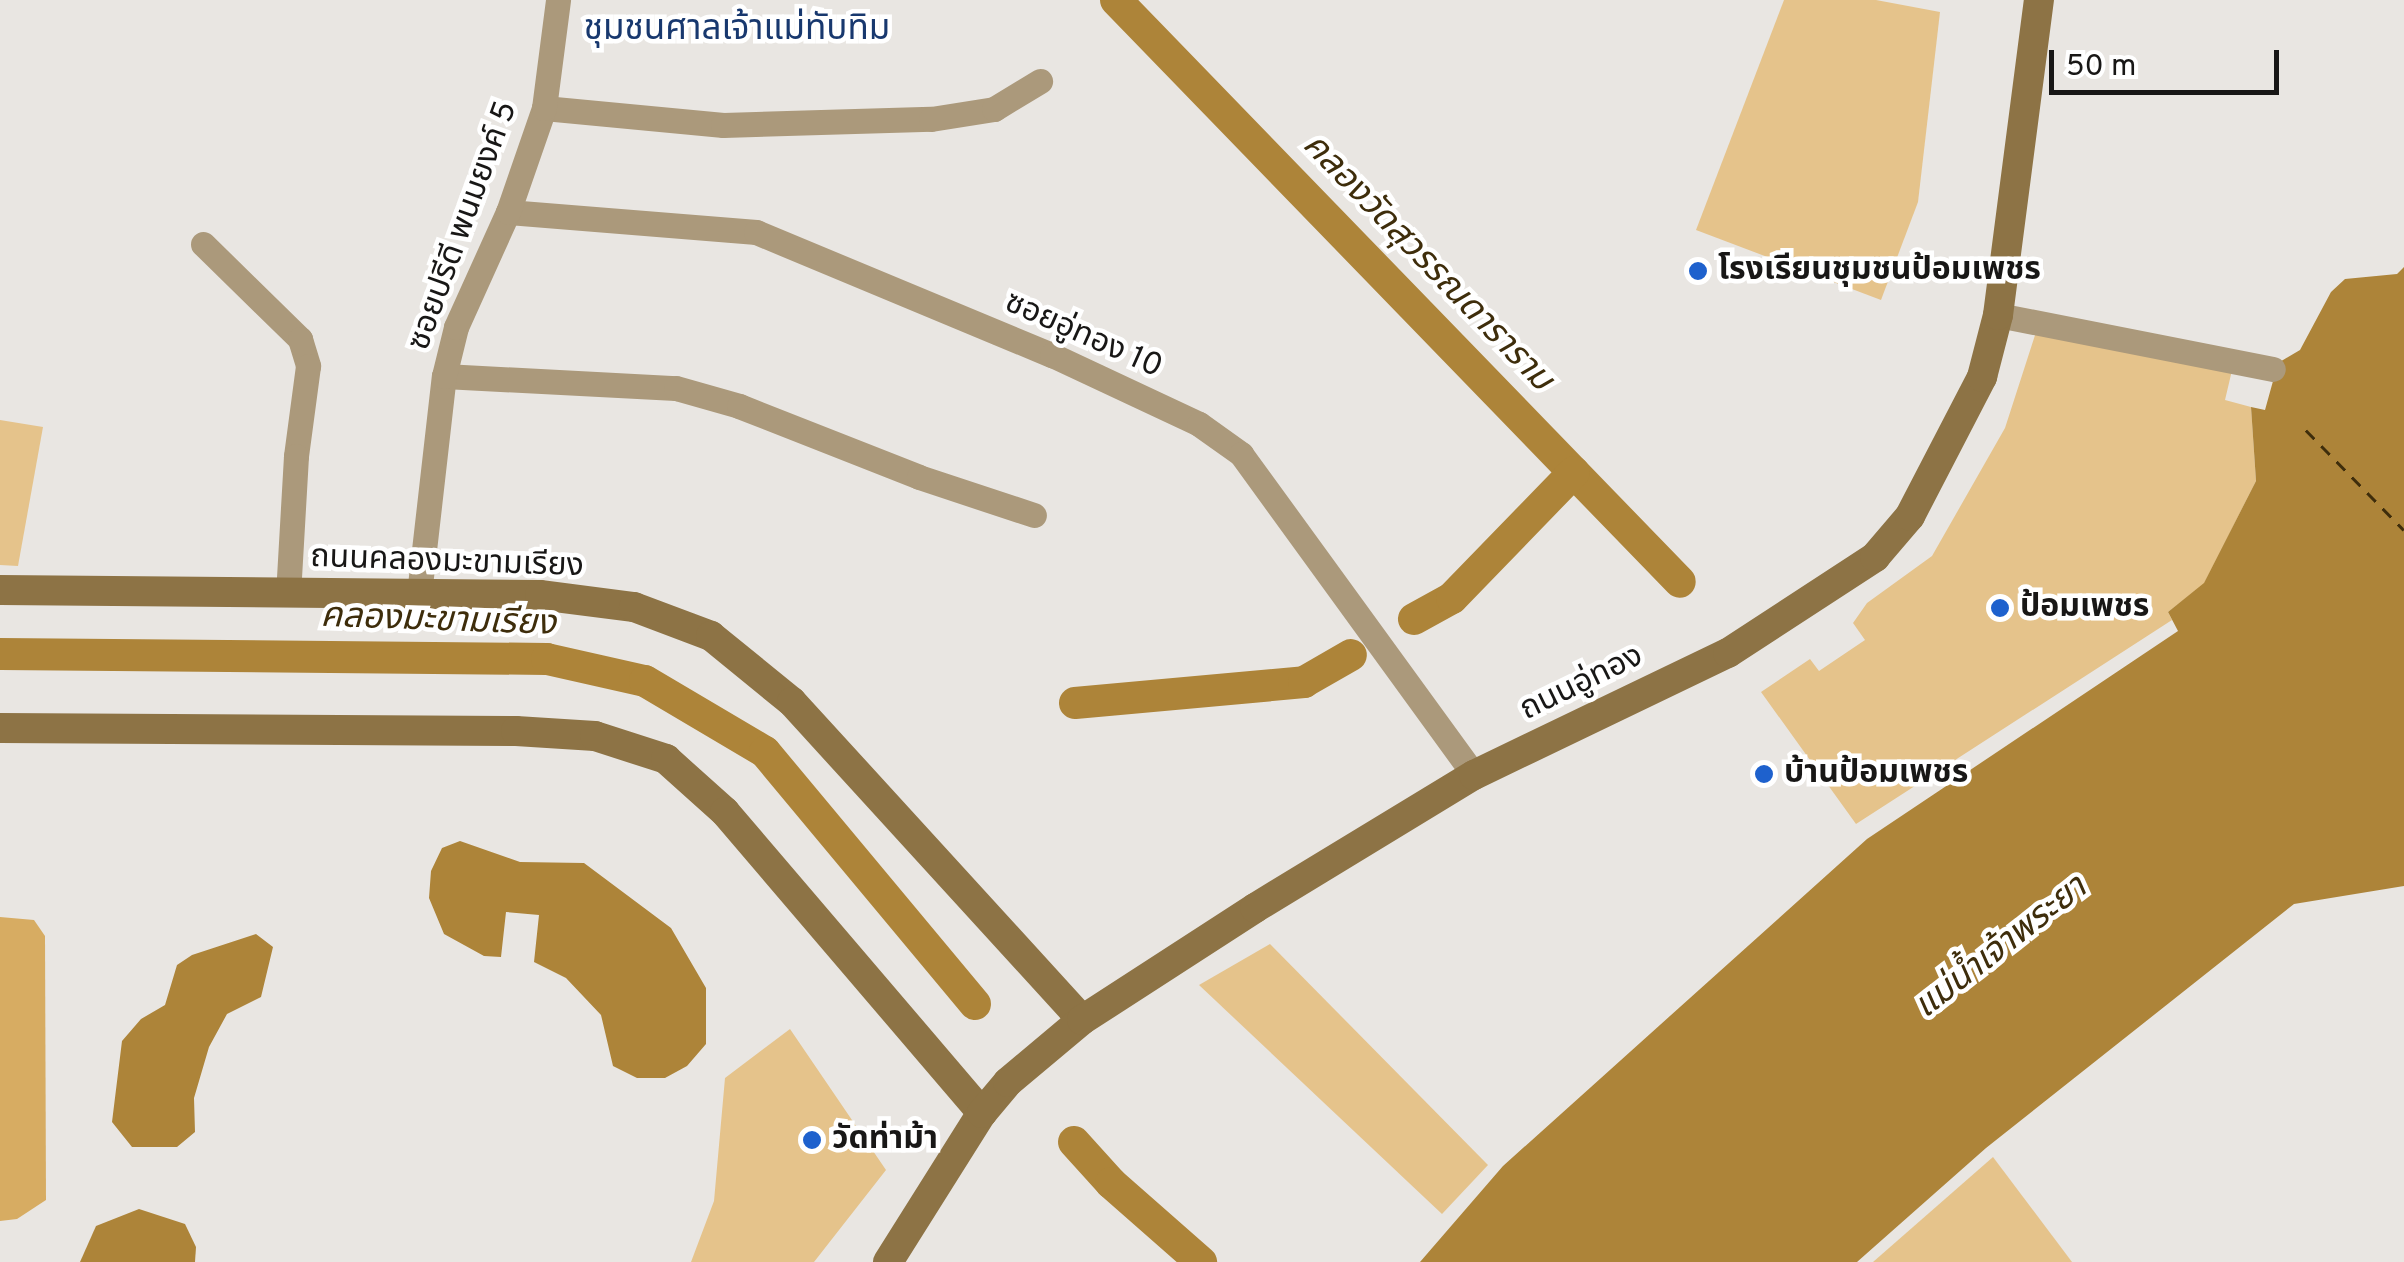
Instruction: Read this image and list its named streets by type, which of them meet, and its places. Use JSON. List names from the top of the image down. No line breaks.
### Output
{"streets":{"street":["ซอยปรีดี พนมยงค์ 5","ซอยอู่ทอง 10","ถนนคลองมะขามเรียง","ถนนอู่ทอง"]},"crossings":[["ซอยปรีดี พนมยงค์ 5","ซอยอู่ทอง 10"],["ซอยปรีดี พนมยงค์ 5","ถนนคลองมะขามเรียง"],["ซอยอู่ทอง 10","ถนนอู่ทอง"],["ถนนคลองมะขามเรียง","ถนนอู่ทอง"]],"districts":["ชุมชนศาลเจ้าแม่ทับทิม"],"water":["คลองวัดสุวรรณดาราราม","คลองมะขามเรียง","แม่น้ำเจ้าพระยา"],"places":["โรงเรียนชุมชนป้อมเพชร","ป้อมเพชร","บ้านป้อมเพชร","วัดท่าม้า"],"scale_bar":"50 m"}
